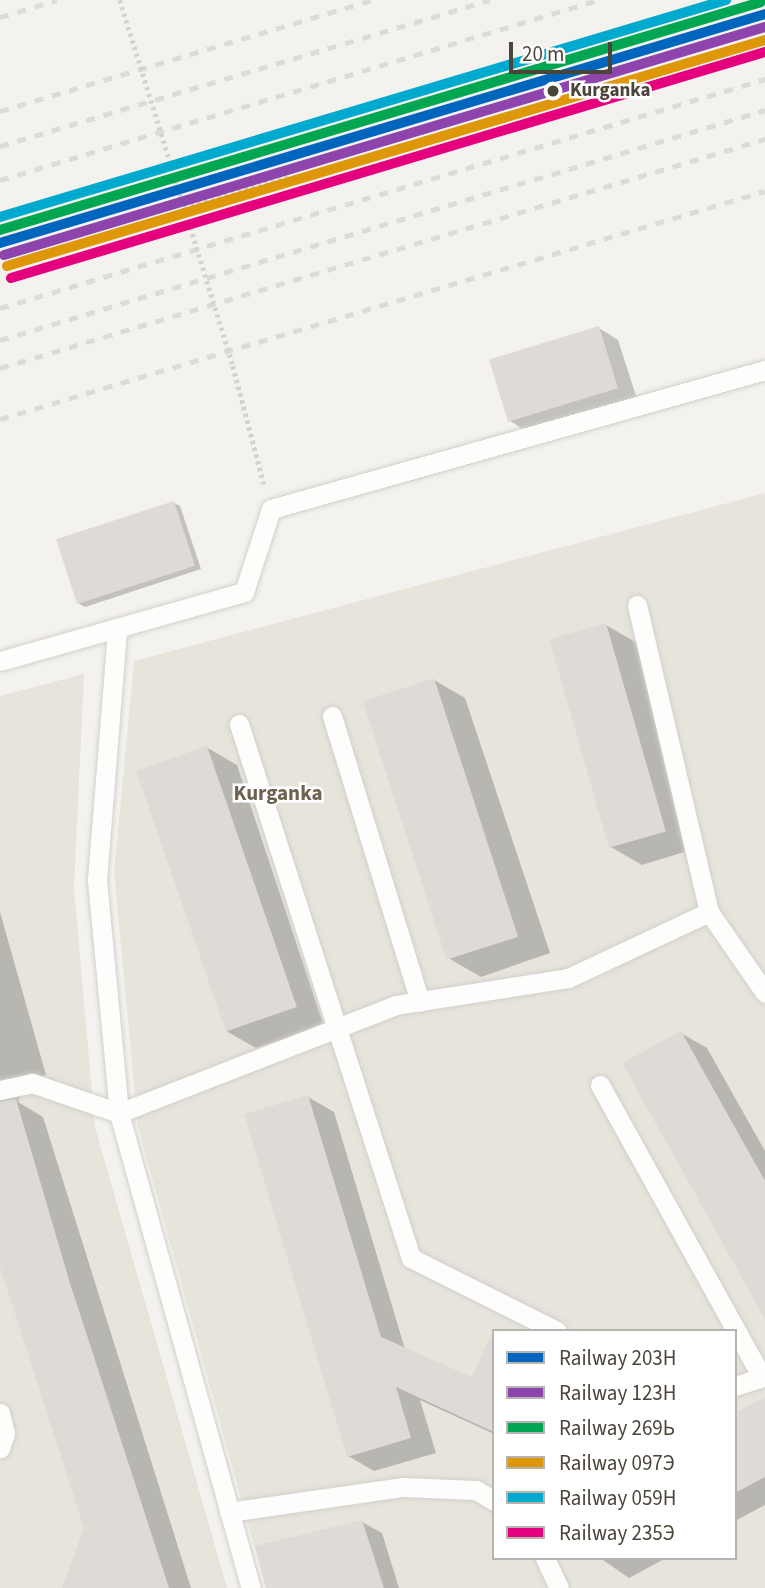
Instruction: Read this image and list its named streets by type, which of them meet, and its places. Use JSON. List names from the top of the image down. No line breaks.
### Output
{"districts":["Kurganka"],"places":["Kurganka"],"lines":["rail line 059Н","rail line 269Ь","rail line 203Н","rail line 123Н","rail line 097Э","rail line 235Э"],"legend":["Railway 203Н","Railway 123Н","Railway 269Ь","Railway 097Э","Railway 059Н","Railway 235Э"],"scale_bar":"20 m"}
